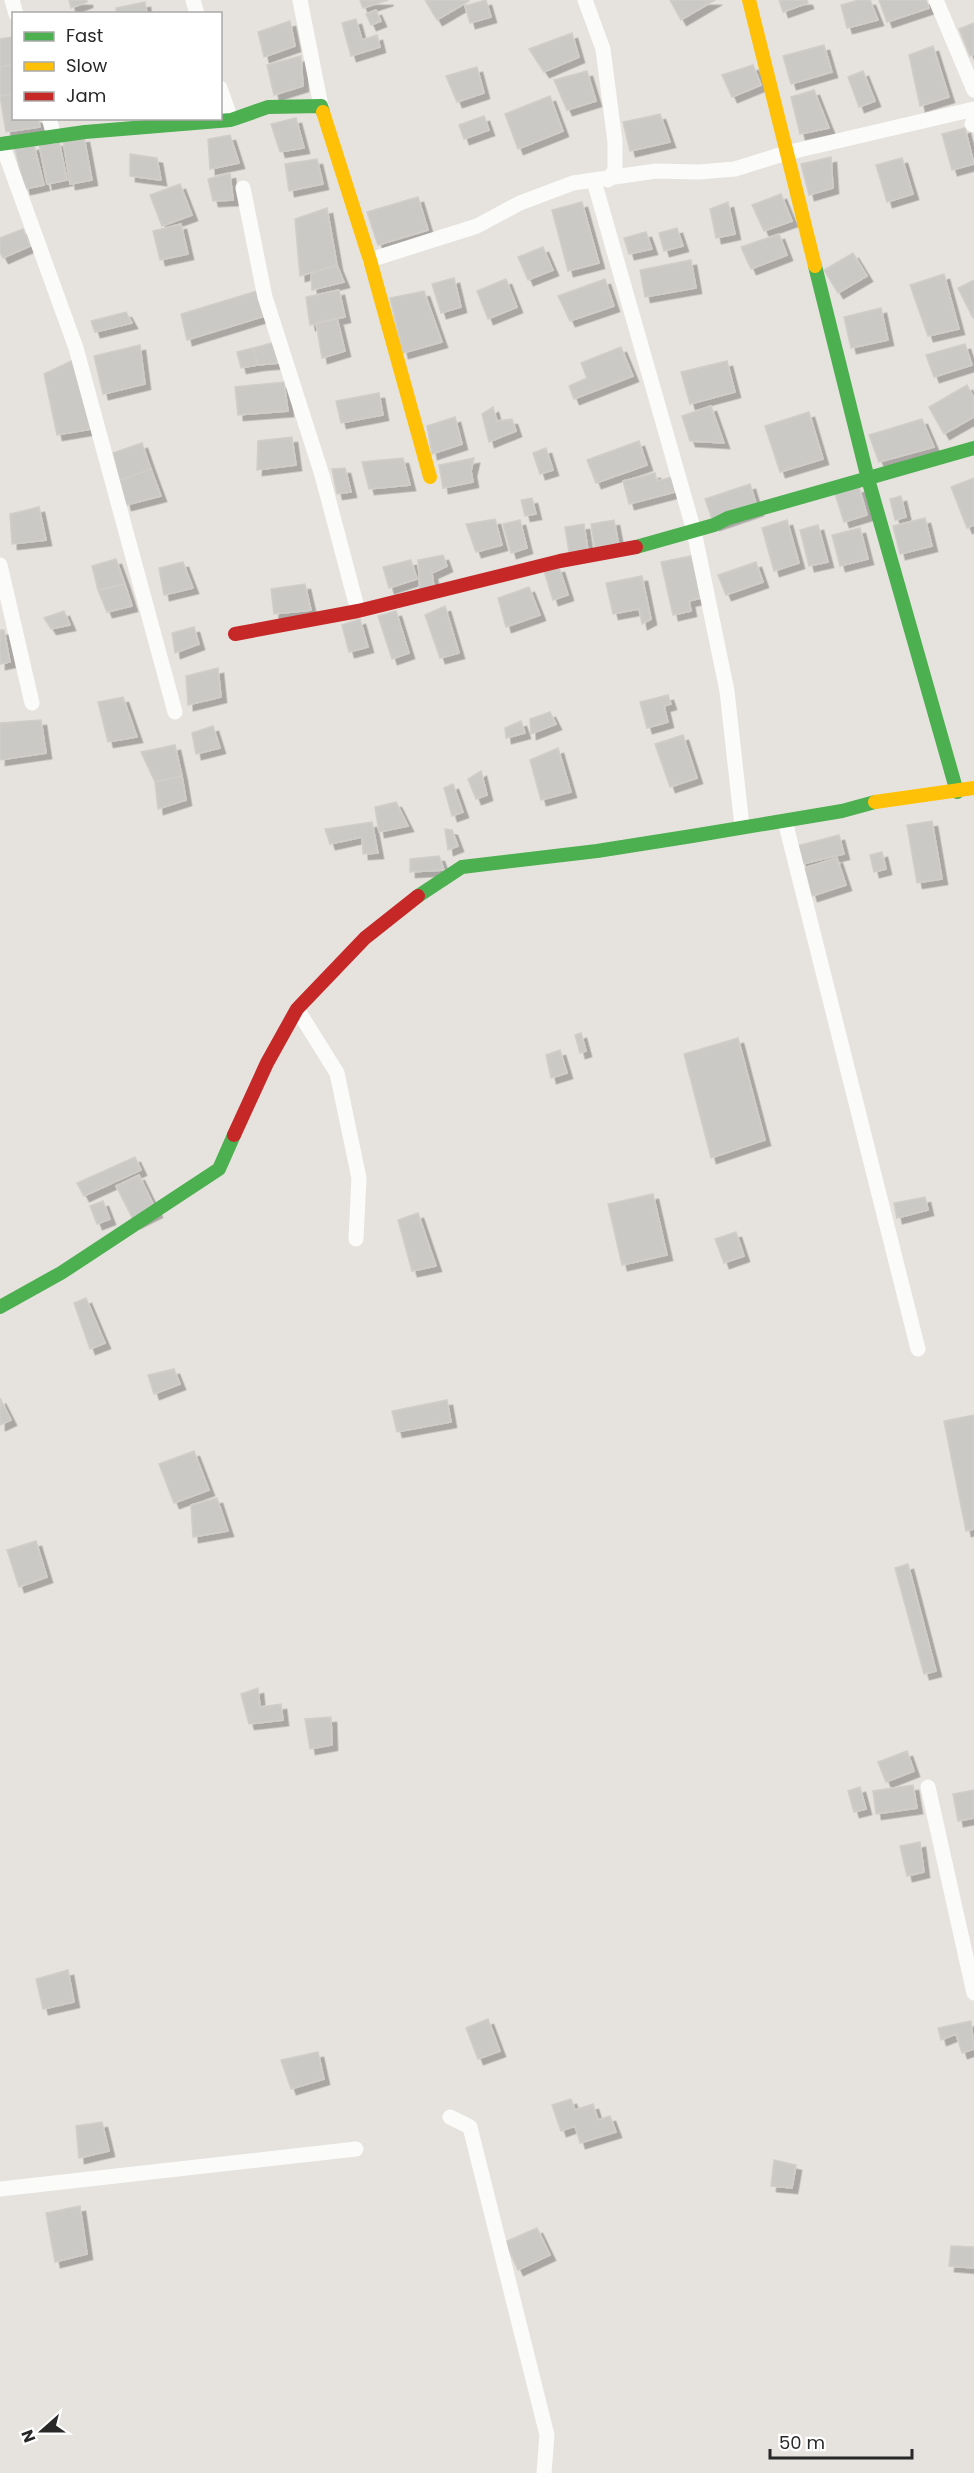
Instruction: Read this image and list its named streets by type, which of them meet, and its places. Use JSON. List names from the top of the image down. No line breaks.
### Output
{"legend":["Fast","Slow","Jam"],"scale_bar":"50 m","north":"left"}
